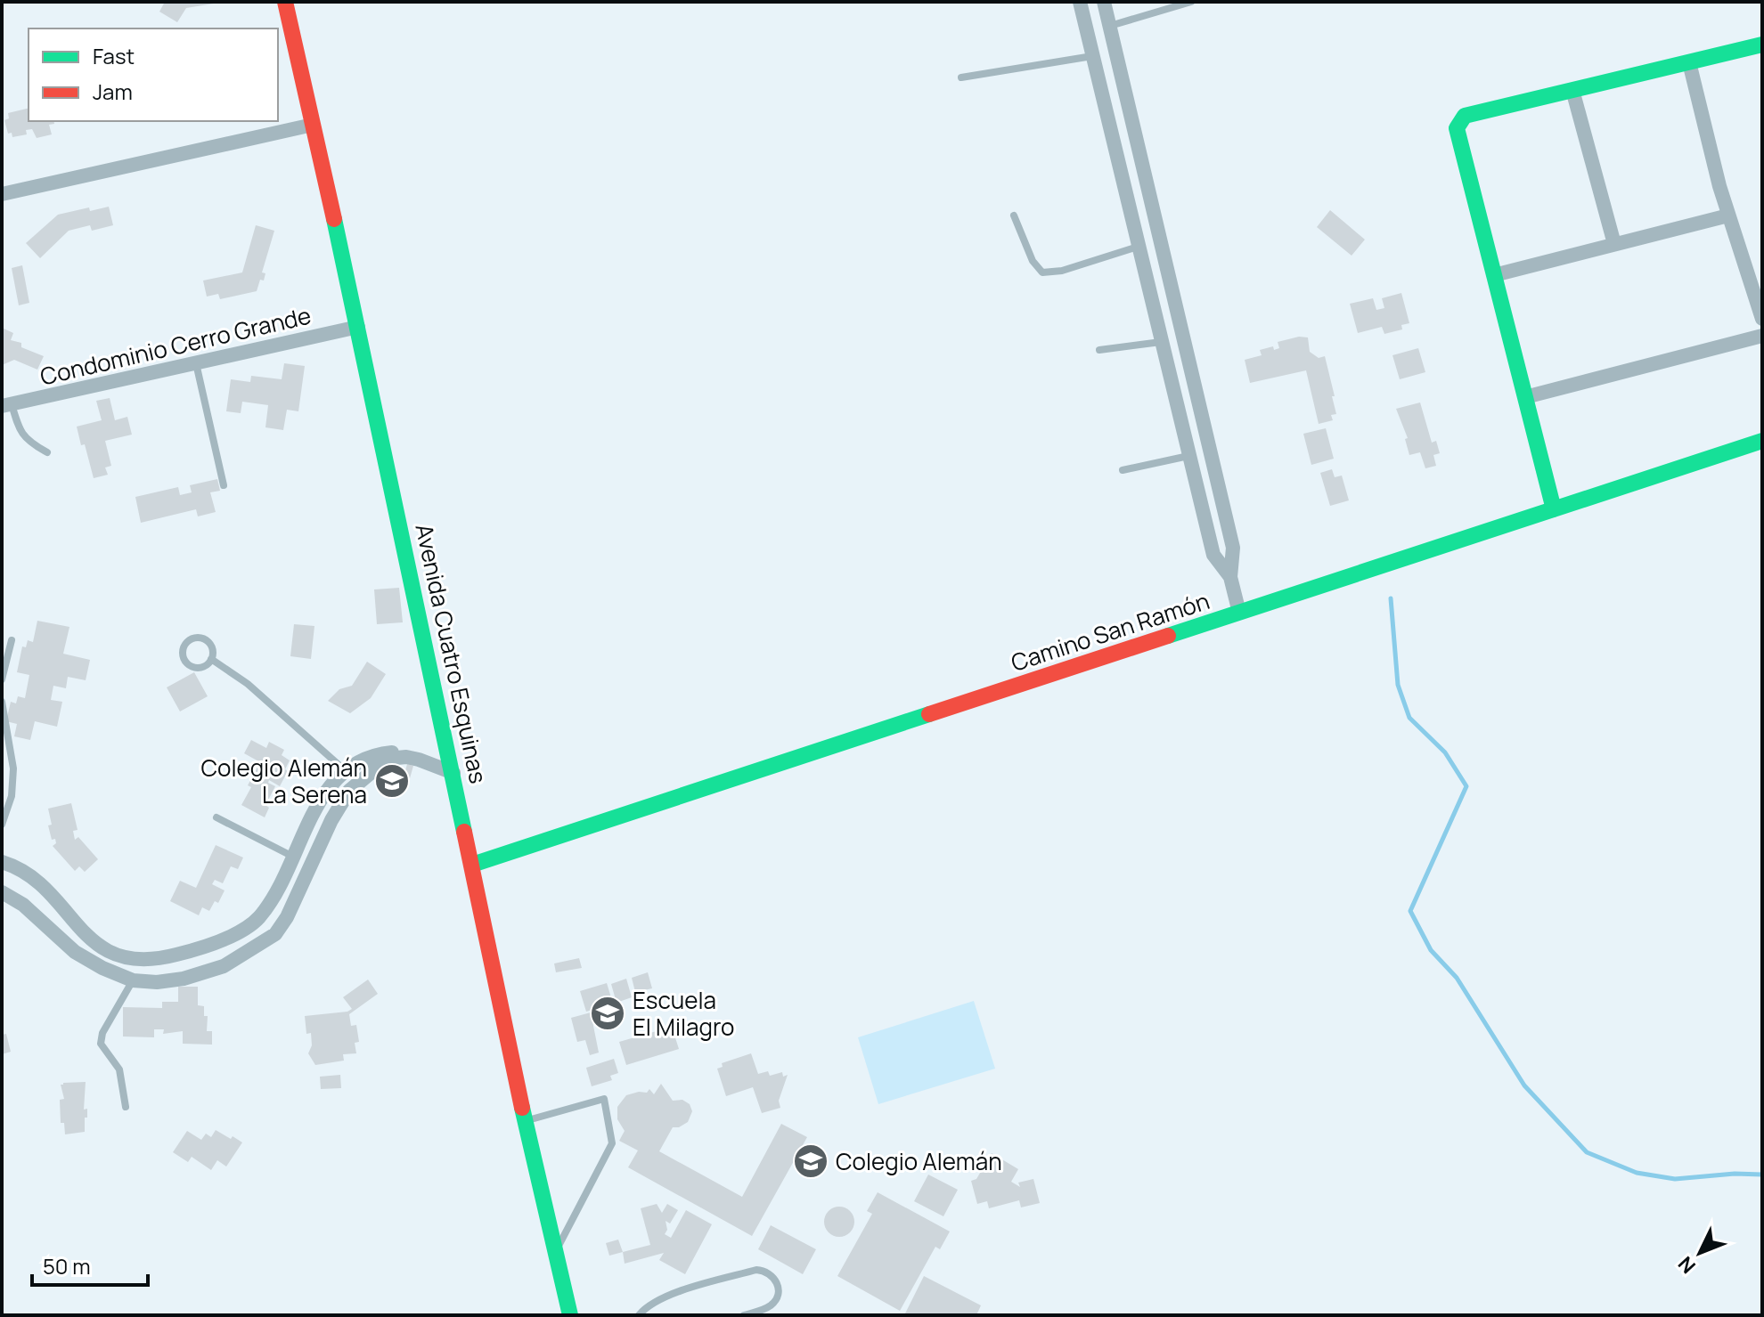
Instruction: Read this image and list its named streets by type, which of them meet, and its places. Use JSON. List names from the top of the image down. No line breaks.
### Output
{"streets":{"main road":["Camino San Ramón","Avenida Cuatro Esquinas"],"street":["Condominio Cerro Grande"]},"crossings":[["Condominio Cerro Grande","Avenida Cuatro Esquinas"],["Camino San Ramón","Avenida Cuatro Esquinas"]],"places":{"school or university":["Colegio Alemán La Serena","Escuela El Milagro","Colegio Alemán"]},"legend":["Fast","Jam"],"scale_bar":"50 m","north":"bottom left"}
